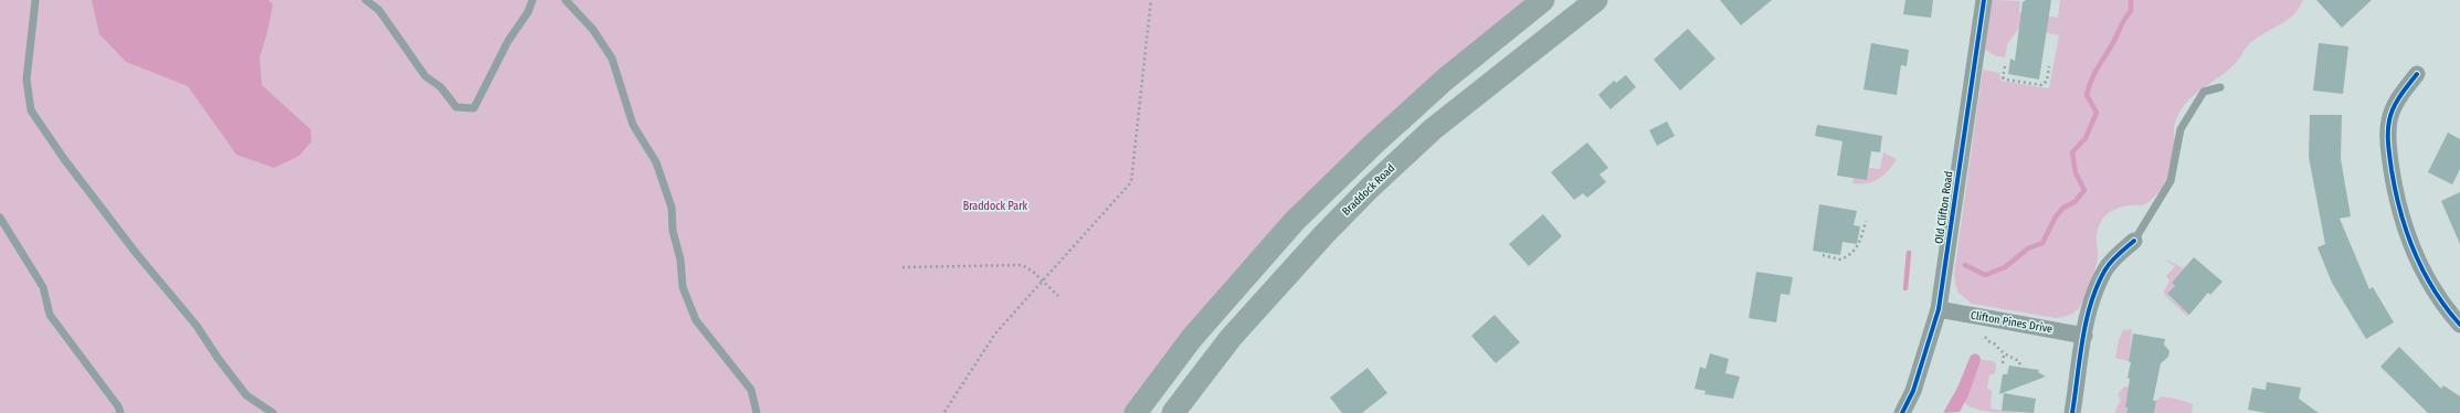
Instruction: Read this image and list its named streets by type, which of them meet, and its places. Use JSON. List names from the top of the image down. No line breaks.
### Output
{"streets":{"main road":["Braddock Road"],"street":["Old Clifton Road","Clifton Pines Drive"]},"crossings":[["Old Clifton Road","Clifton Pines Drive"]],"parks":["Braddock Park"]}
